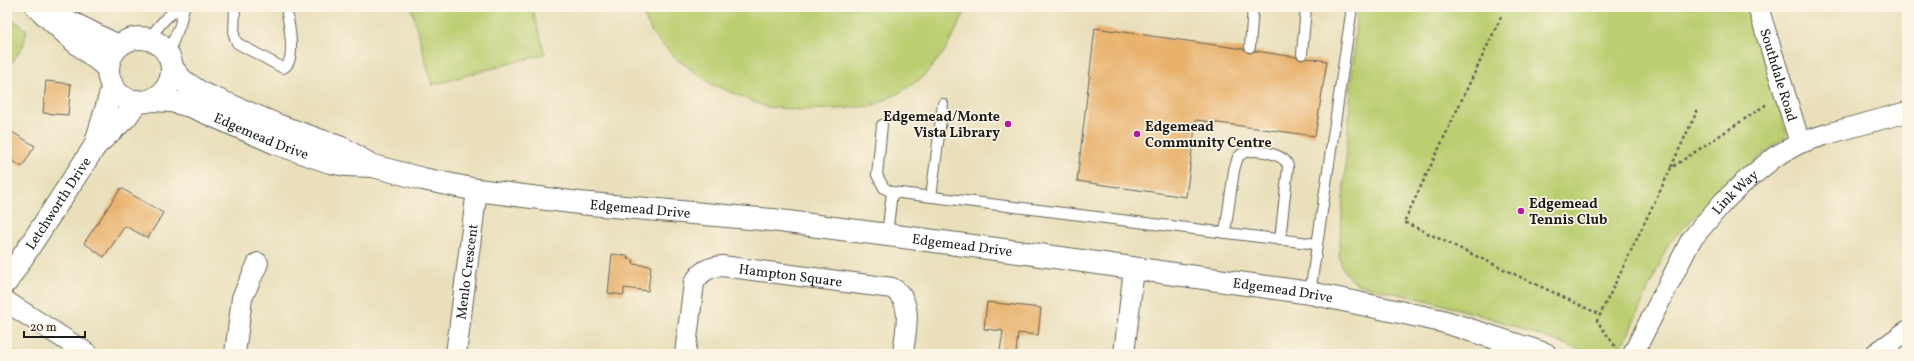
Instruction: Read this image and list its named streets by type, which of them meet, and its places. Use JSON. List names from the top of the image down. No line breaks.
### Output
{"streets":{"street":["Southdale Road","Edgemead Drive","Link Way","Letchworth Drive","Menlo Crescent","Hampton Square"]},"crossings":[["Southdale Road","Link Way"],["Edgemead Drive","Letchworth Drive"],["Edgemead Drive","Menlo Crescent"]],"places":["Edgemead/Monte Vista Library","Edgemead Community Centre","Edgemead Tennis Club"],"scale_bar":"20 m"}
